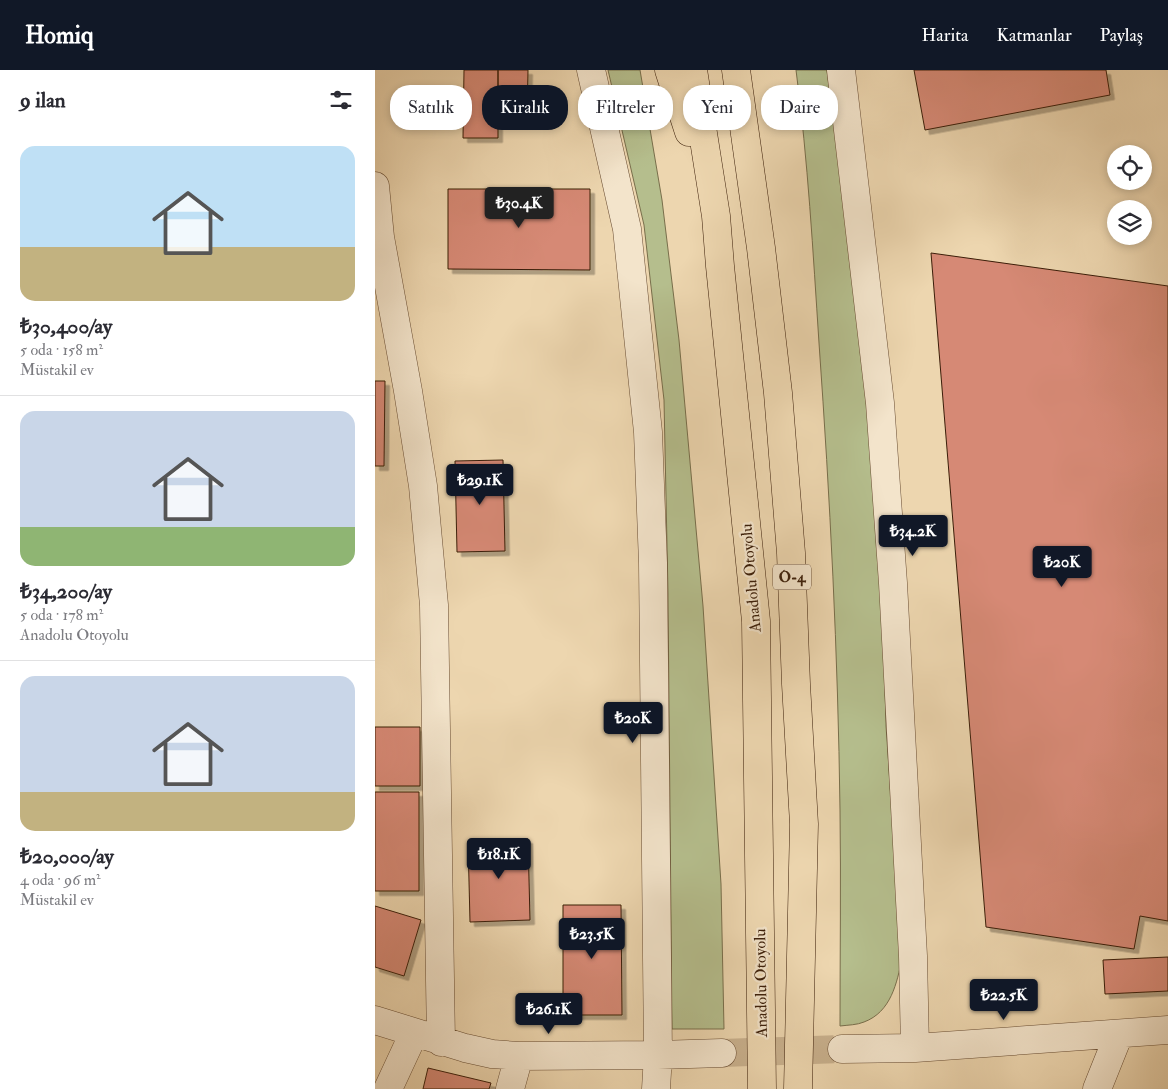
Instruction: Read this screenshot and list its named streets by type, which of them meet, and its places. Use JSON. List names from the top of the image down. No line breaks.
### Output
{"streets":{"highway":["O-4","Anadolu Otoyolu"]},"page":{"header":"Homiq","nav":["Harita","Katmanlar","Paylaş"],"heading":"9 ilan","chip":["Satılık","Kiralık","Filtreler","Yeni","Daire"],"list":[{"name":"₺30,400/ay","note":"5 oda · 158 m² · Müstakil ev"},{"name":"₺34,200/ay","note":"5 oda · 178 m² · Anadolu Otoyolu"},{"name":"₺20,000/ay","note":"4 oda · 96 m² · Müstakil ev"}],"price":["₺30.4K","₺29.1K","₺34.2K","₺20K","₺20K","₺18.1K","₺23.5K","₺22.5K","₺26.1K"]}}
